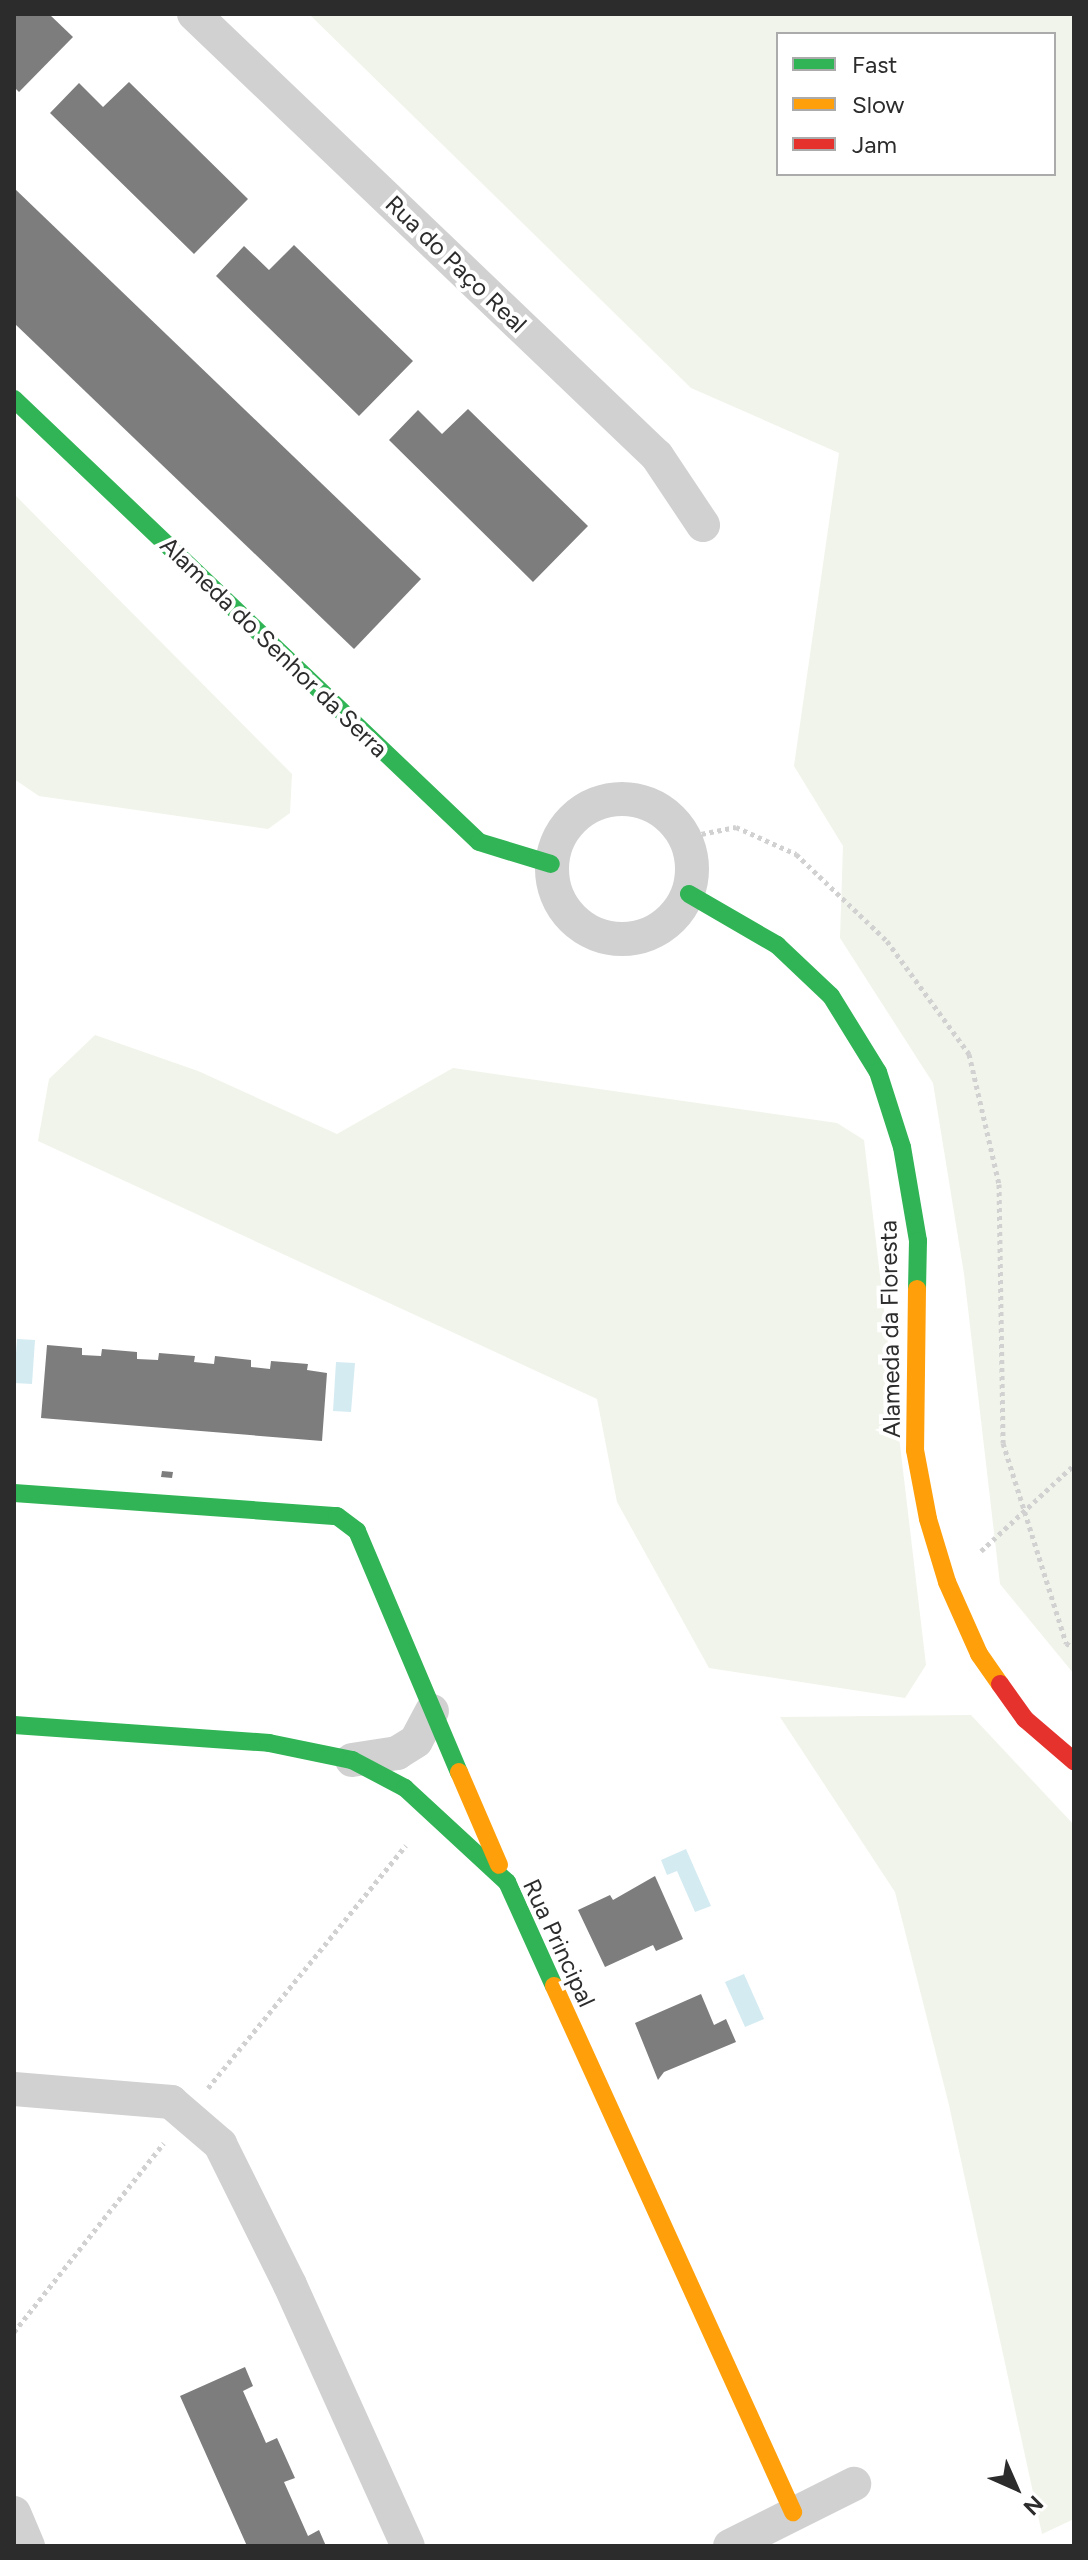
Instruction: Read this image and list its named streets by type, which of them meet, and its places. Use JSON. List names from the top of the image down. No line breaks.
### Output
{"streets":{"street":["Rua do Paço Real","Alameda do Senhor da Serra","Alameda da Floresta","Rua Principal"]},"crossings":[["Alameda do Senhor da Serra","Alameda da Floresta"]],"legend":["Fast","Slow","Jam"],"north":"bottom right"}
